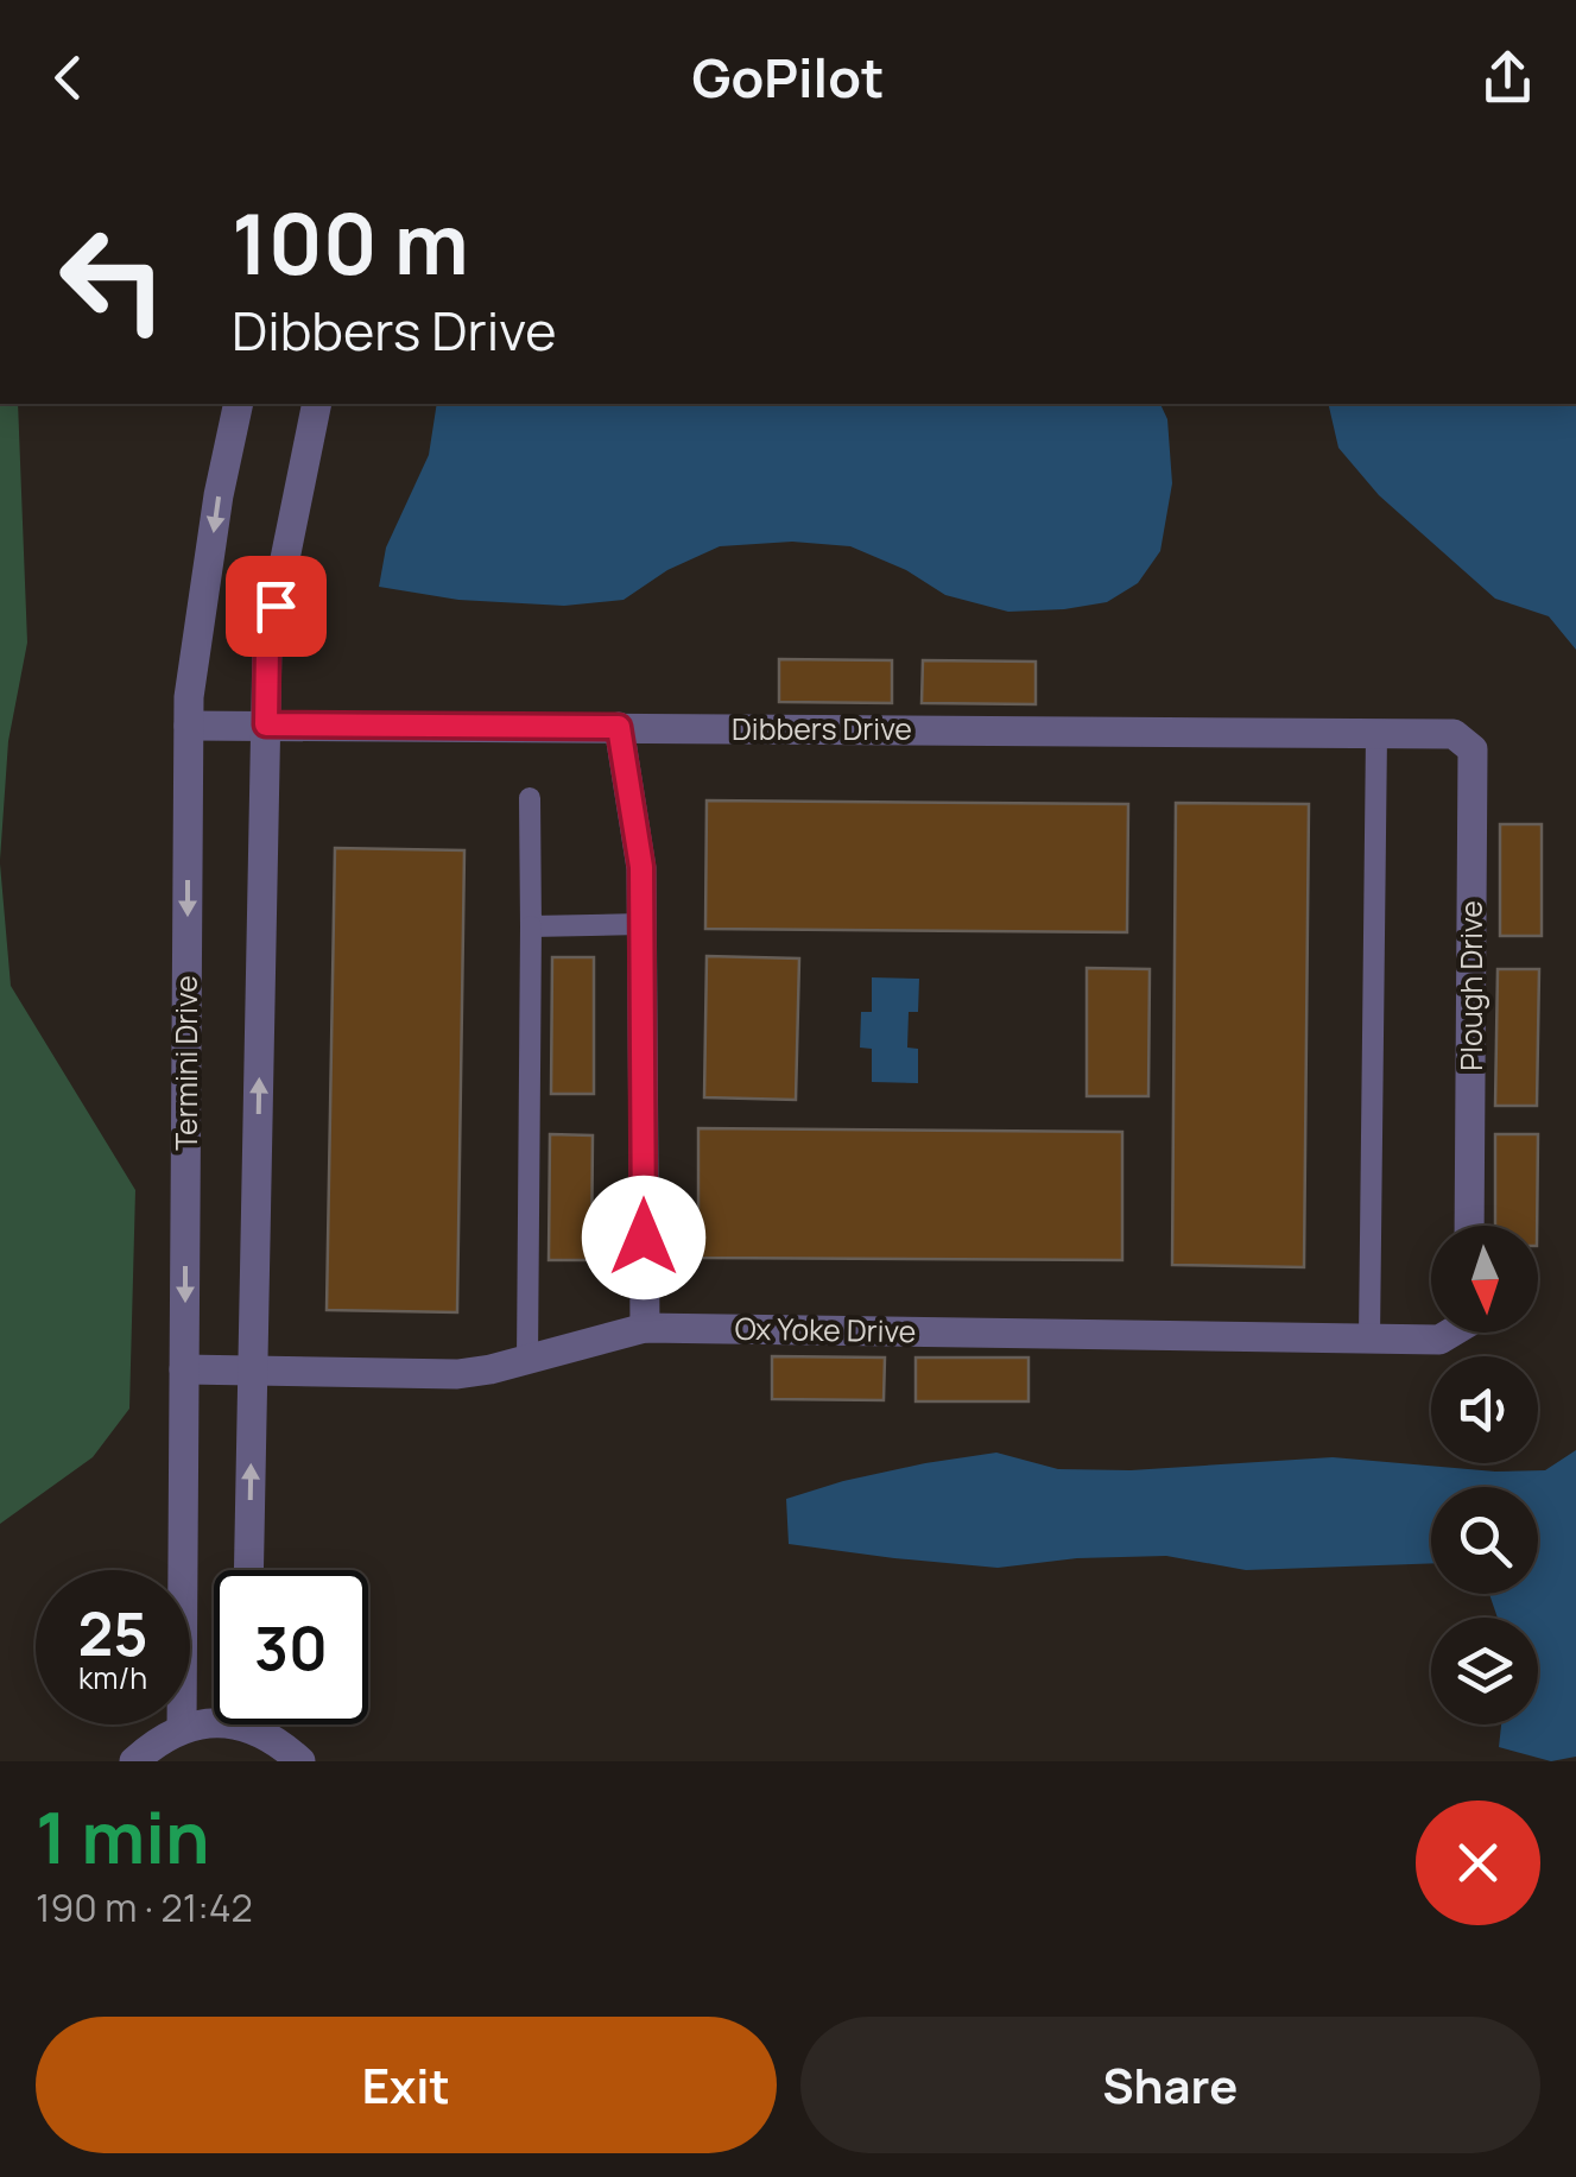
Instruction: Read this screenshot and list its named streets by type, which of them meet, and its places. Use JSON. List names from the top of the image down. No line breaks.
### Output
{"streets":{"street":["Dibbers Drive","Plough Drive","Termini Drive","Ox Yoke Drive"]},"crossings":[["Dibbers Drive","Plough Drive"],["Dibbers Drive","Termini Drive"],["Termini Drive","Ox Yoke Drive"]],"north":"bottom","page":{"header":"GoPilot","turn":["100 m","Dibbers Drive"],"speed":"25 km/h","limit":"30","heading":["1 min","190 m · 21:42"],"buttons":["Exit","Share"]}}
